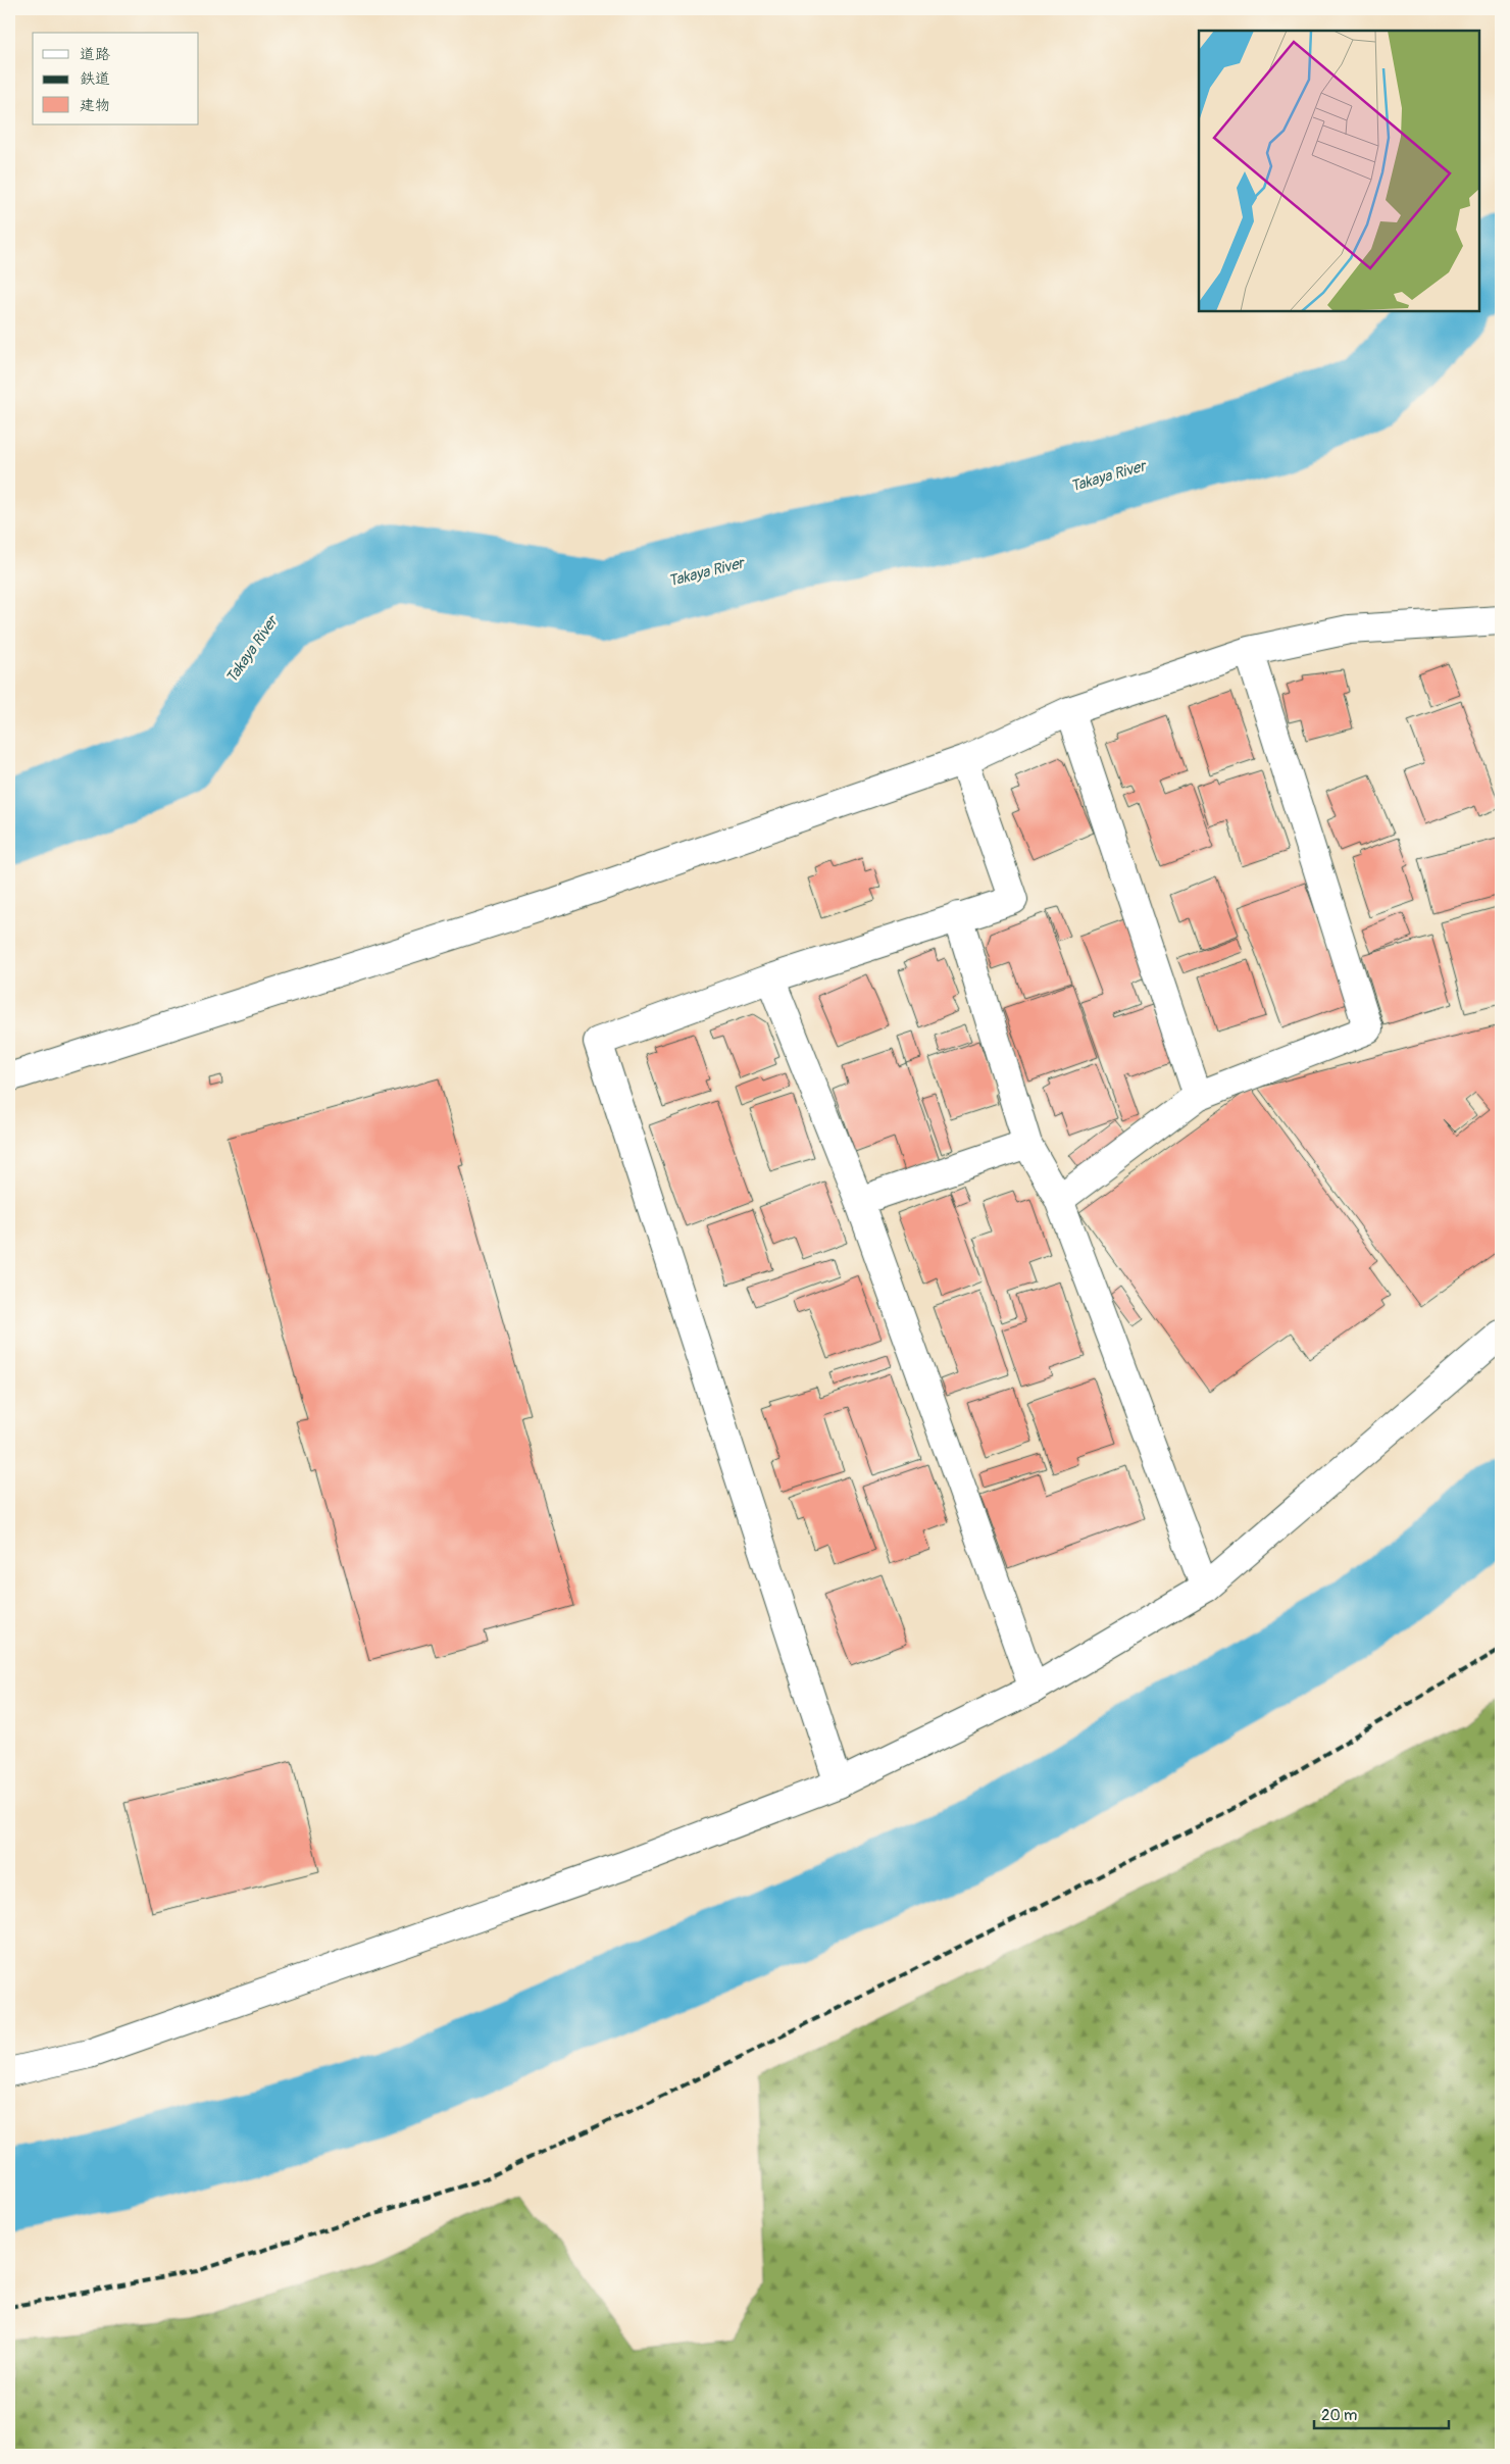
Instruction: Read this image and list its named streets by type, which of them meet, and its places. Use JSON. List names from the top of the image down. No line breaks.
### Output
{"water":["Takaya River"],"legend":["道路","鉄道","建物"],"scale_bar":"20 m"}
